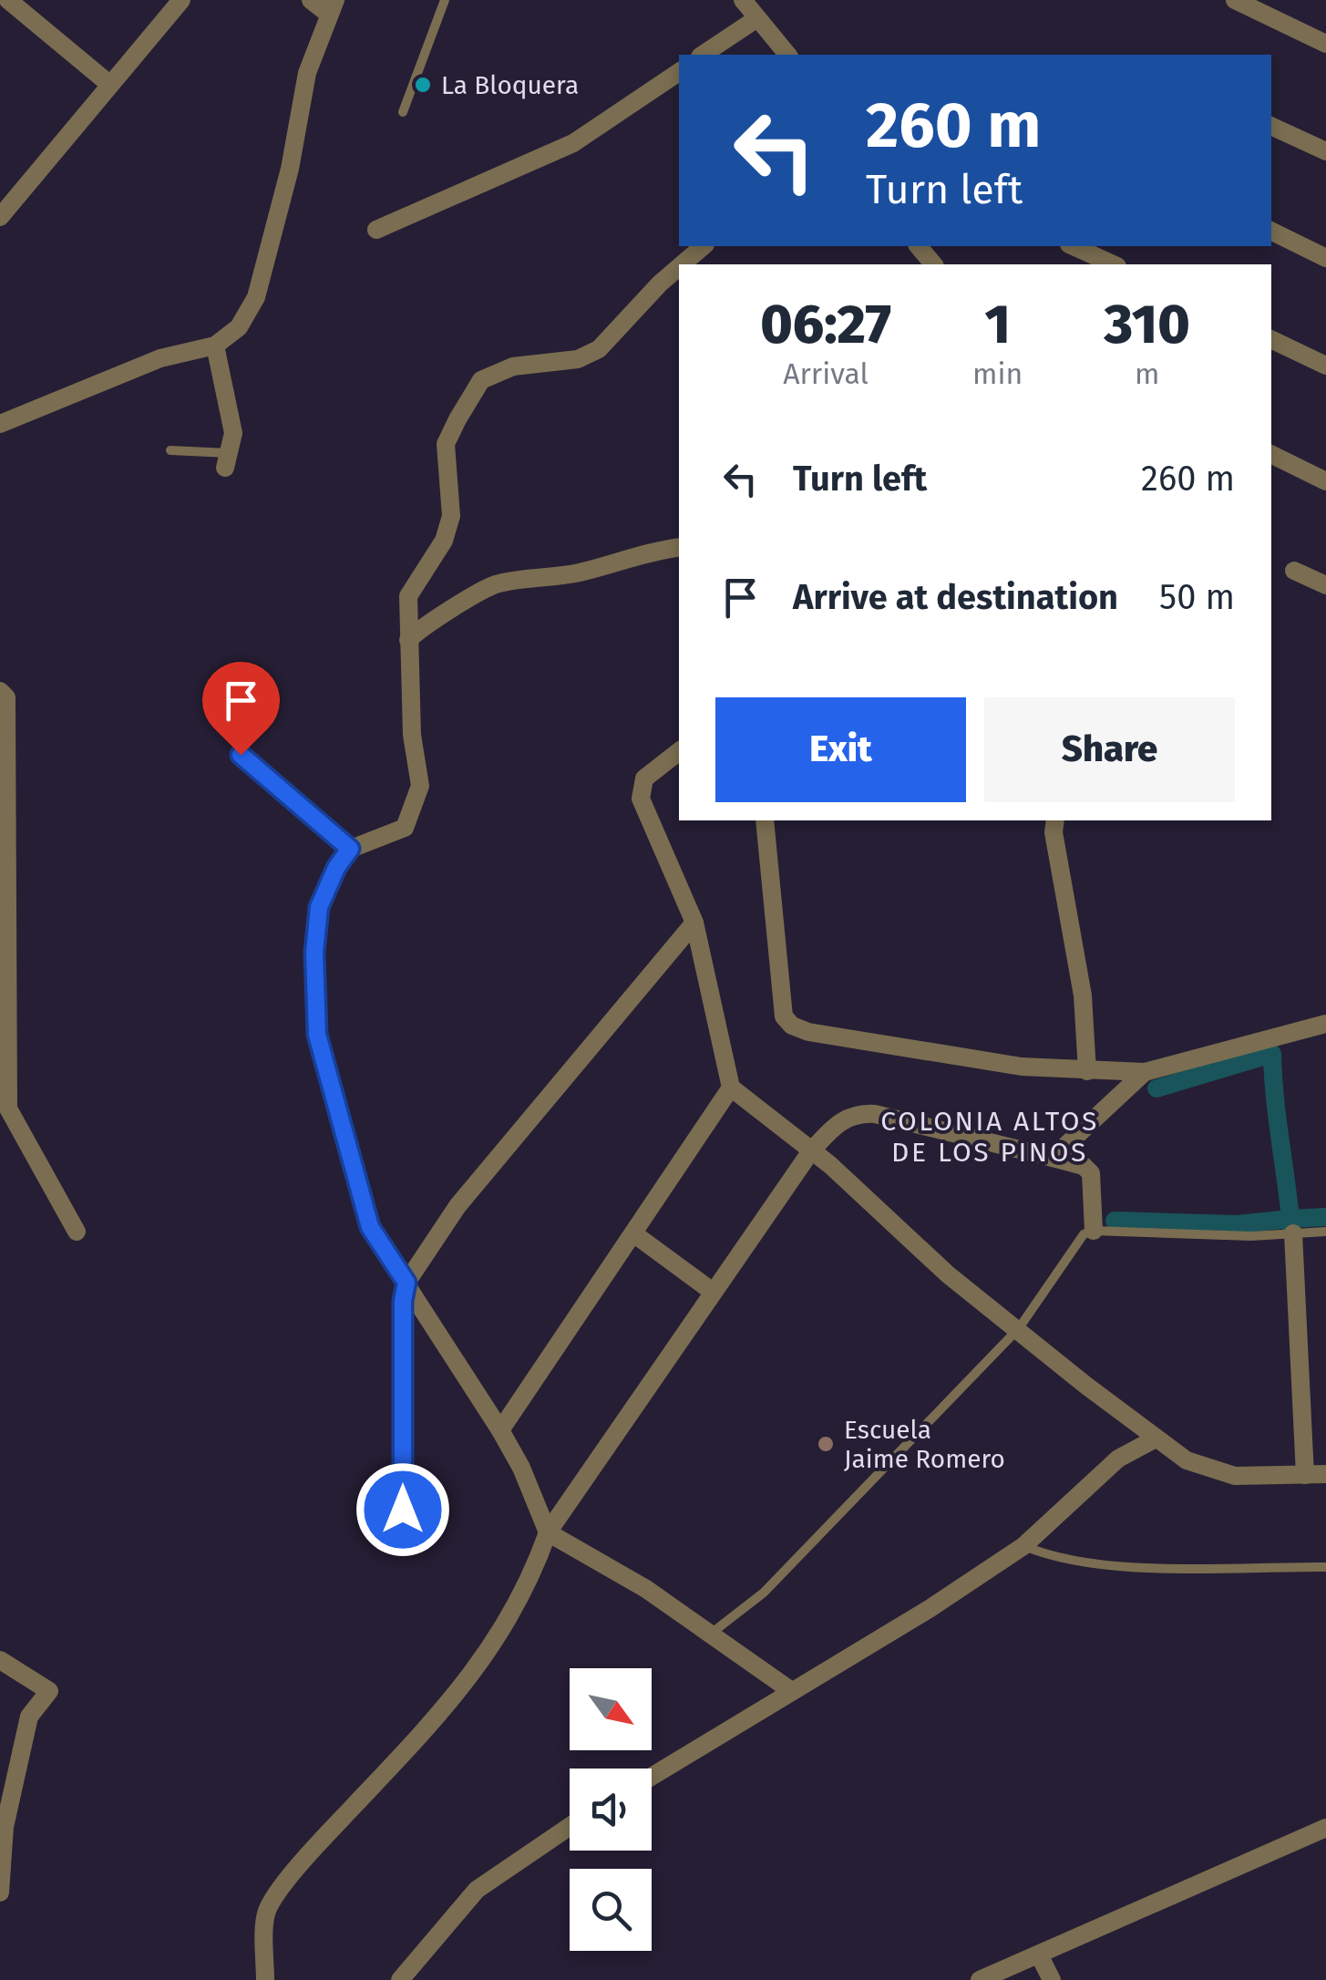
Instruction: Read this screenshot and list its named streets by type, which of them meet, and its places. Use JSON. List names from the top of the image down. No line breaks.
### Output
{"districts":["COLONIA ALTOS DE LOS PINOS"],"places":["La Bloquera","Escuela Jaime Romero"],"north":"bottom right","page":{"turn":["260 m","Turn left"],"eta":["06:27","Arrival","1","min","310","m"],"list":[{"name":"Turn left","value":"260 m"},{"name":"Arrive at destination","value":"50 m"}],"buttons":["Exit","Share"]}}
